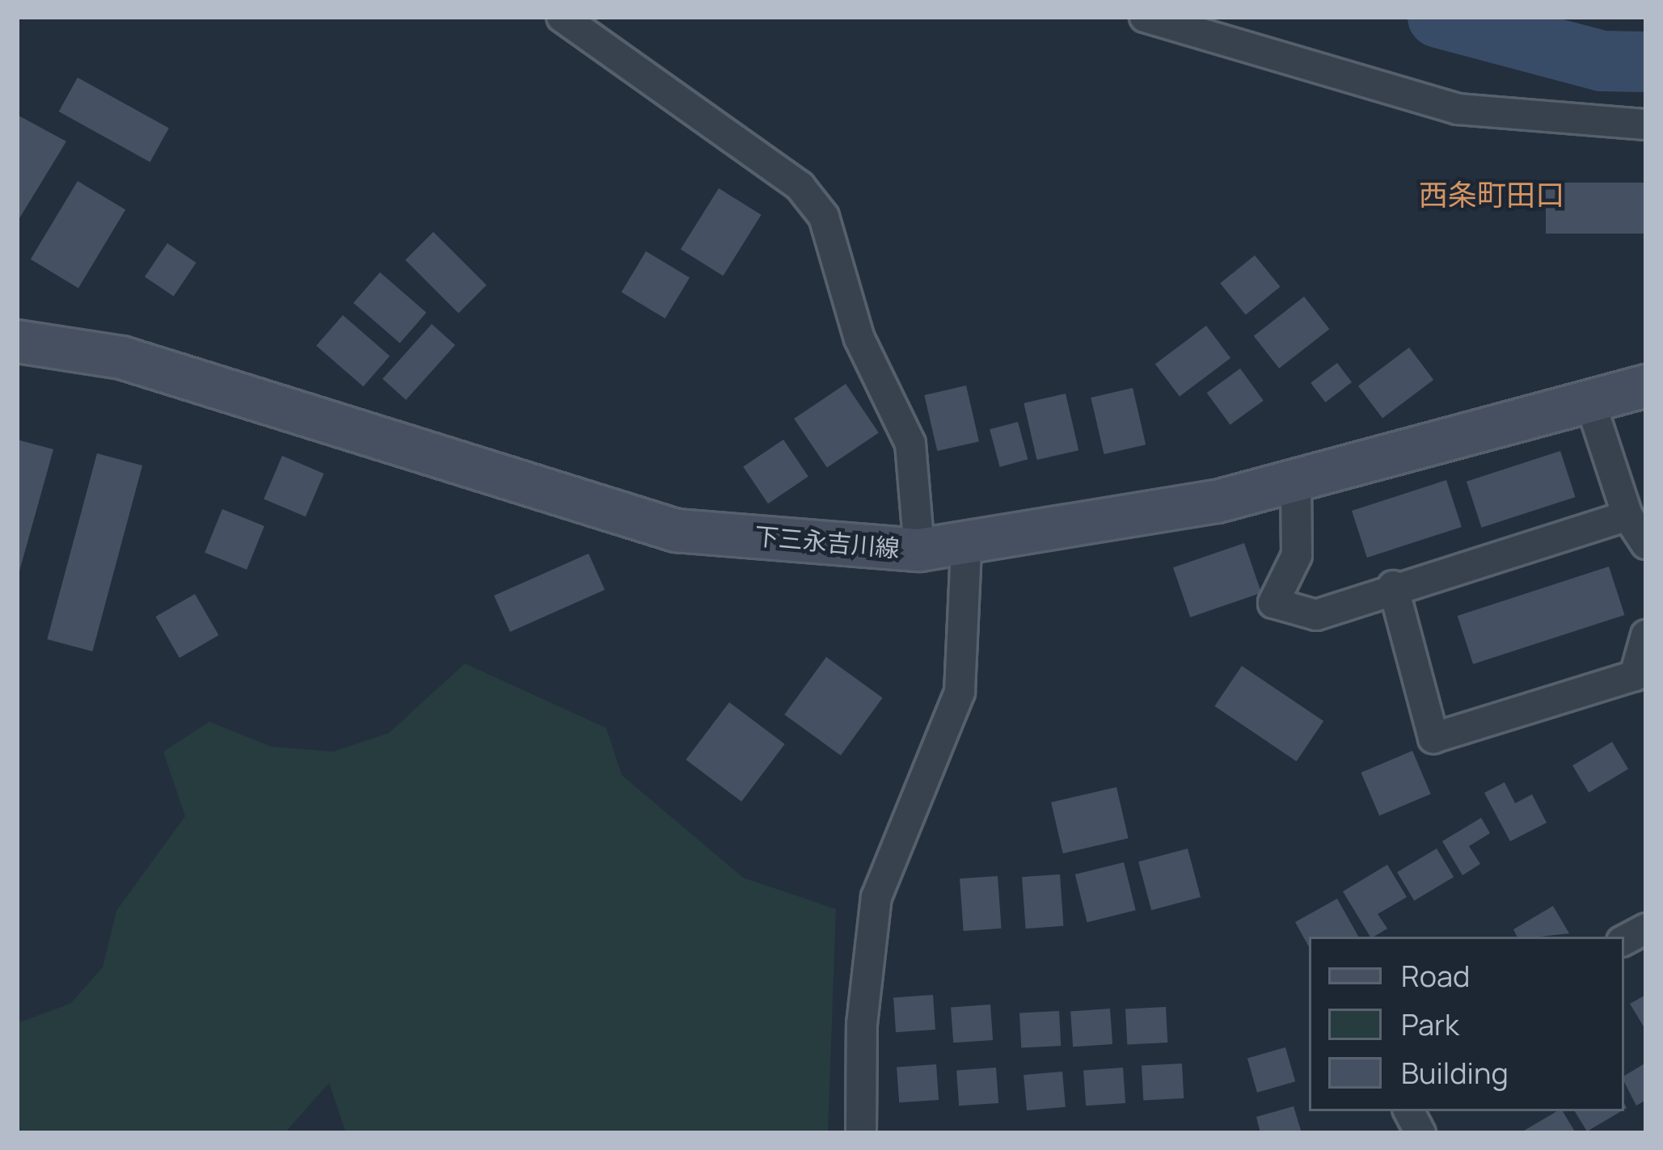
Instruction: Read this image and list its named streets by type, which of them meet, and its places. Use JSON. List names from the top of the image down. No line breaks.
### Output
{"streets":{"main road":["下三永吉川線"]},"districts":["西条町田口"],"legend":["Road","Park","Building"]}
